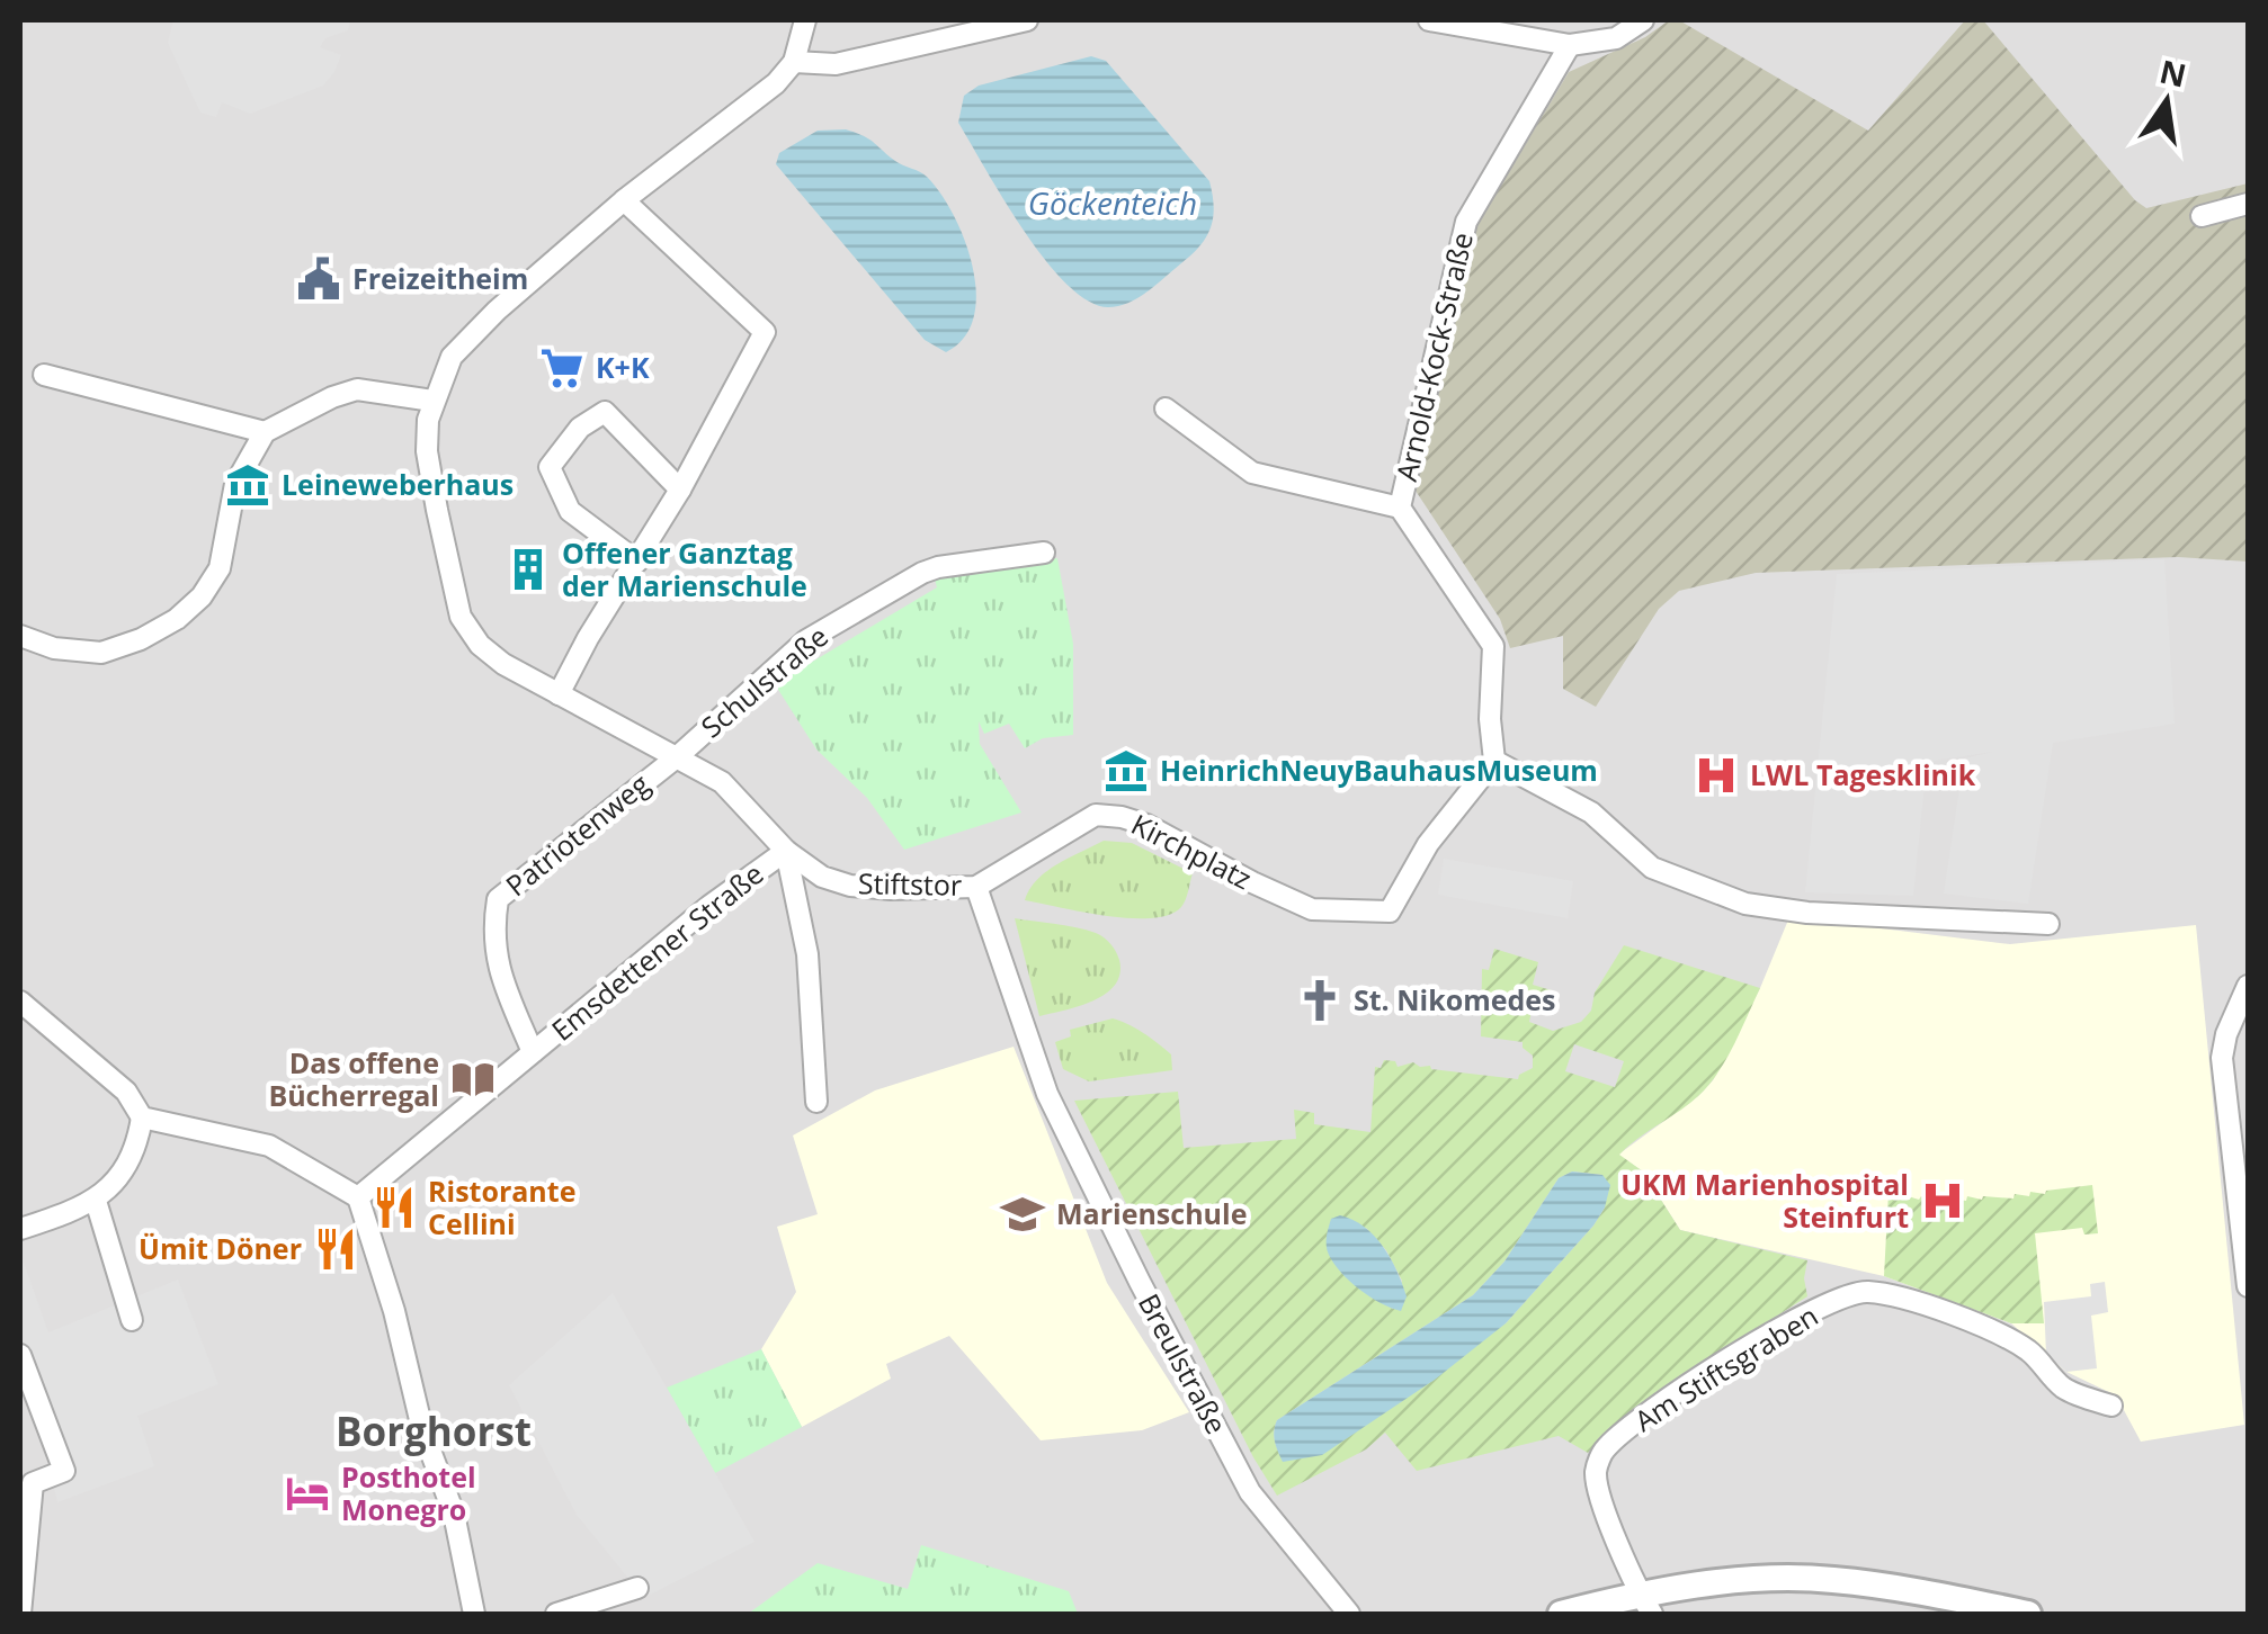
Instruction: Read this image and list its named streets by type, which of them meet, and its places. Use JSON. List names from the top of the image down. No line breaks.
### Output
{"streets":{"street":["Arnold-Kock-Straße","Schulstraße","Patriotenweg","Kirchplatz","Stiftstor","Emsdettener Straße","Breulstraße","Am Stiftsgraben"]},"crossings":[["Arnold-Kock-Straße","Kirchplatz"],["Schulstraße","Patriotenweg"],["Schulstraße","Emsdettener Straße"],["Patriotenweg","Emsdettener Straße"],["Kirchplatz","Stiftstor"],["Kirchplatz","Breulstraße"],["Stiftstor","Emsdettener Straße"],["Stiftstor","Breulstraße"]],"districts":["Borghorst"],"water":["Göckenteich"],"places":{"public building":["Freizeitheim"],"supermarket":["K+K"],"museum":["Leineweberhaus","HeinrichNeuyBauhausMuseum"],"building":["Offener Ganztag der Marienschule"],"hospital":["LWL Tagesklinik","UKM Marienhospital Steinfurt"],"church":["St. Nikomedes"],"library":["Das offene Bücherregal"],"restaurant":["Ristorante Cellini","Ümit Döner"],"school or university":["Marienschule"],"hotel":["Posthotel Monegro"]},"north":"top"}
